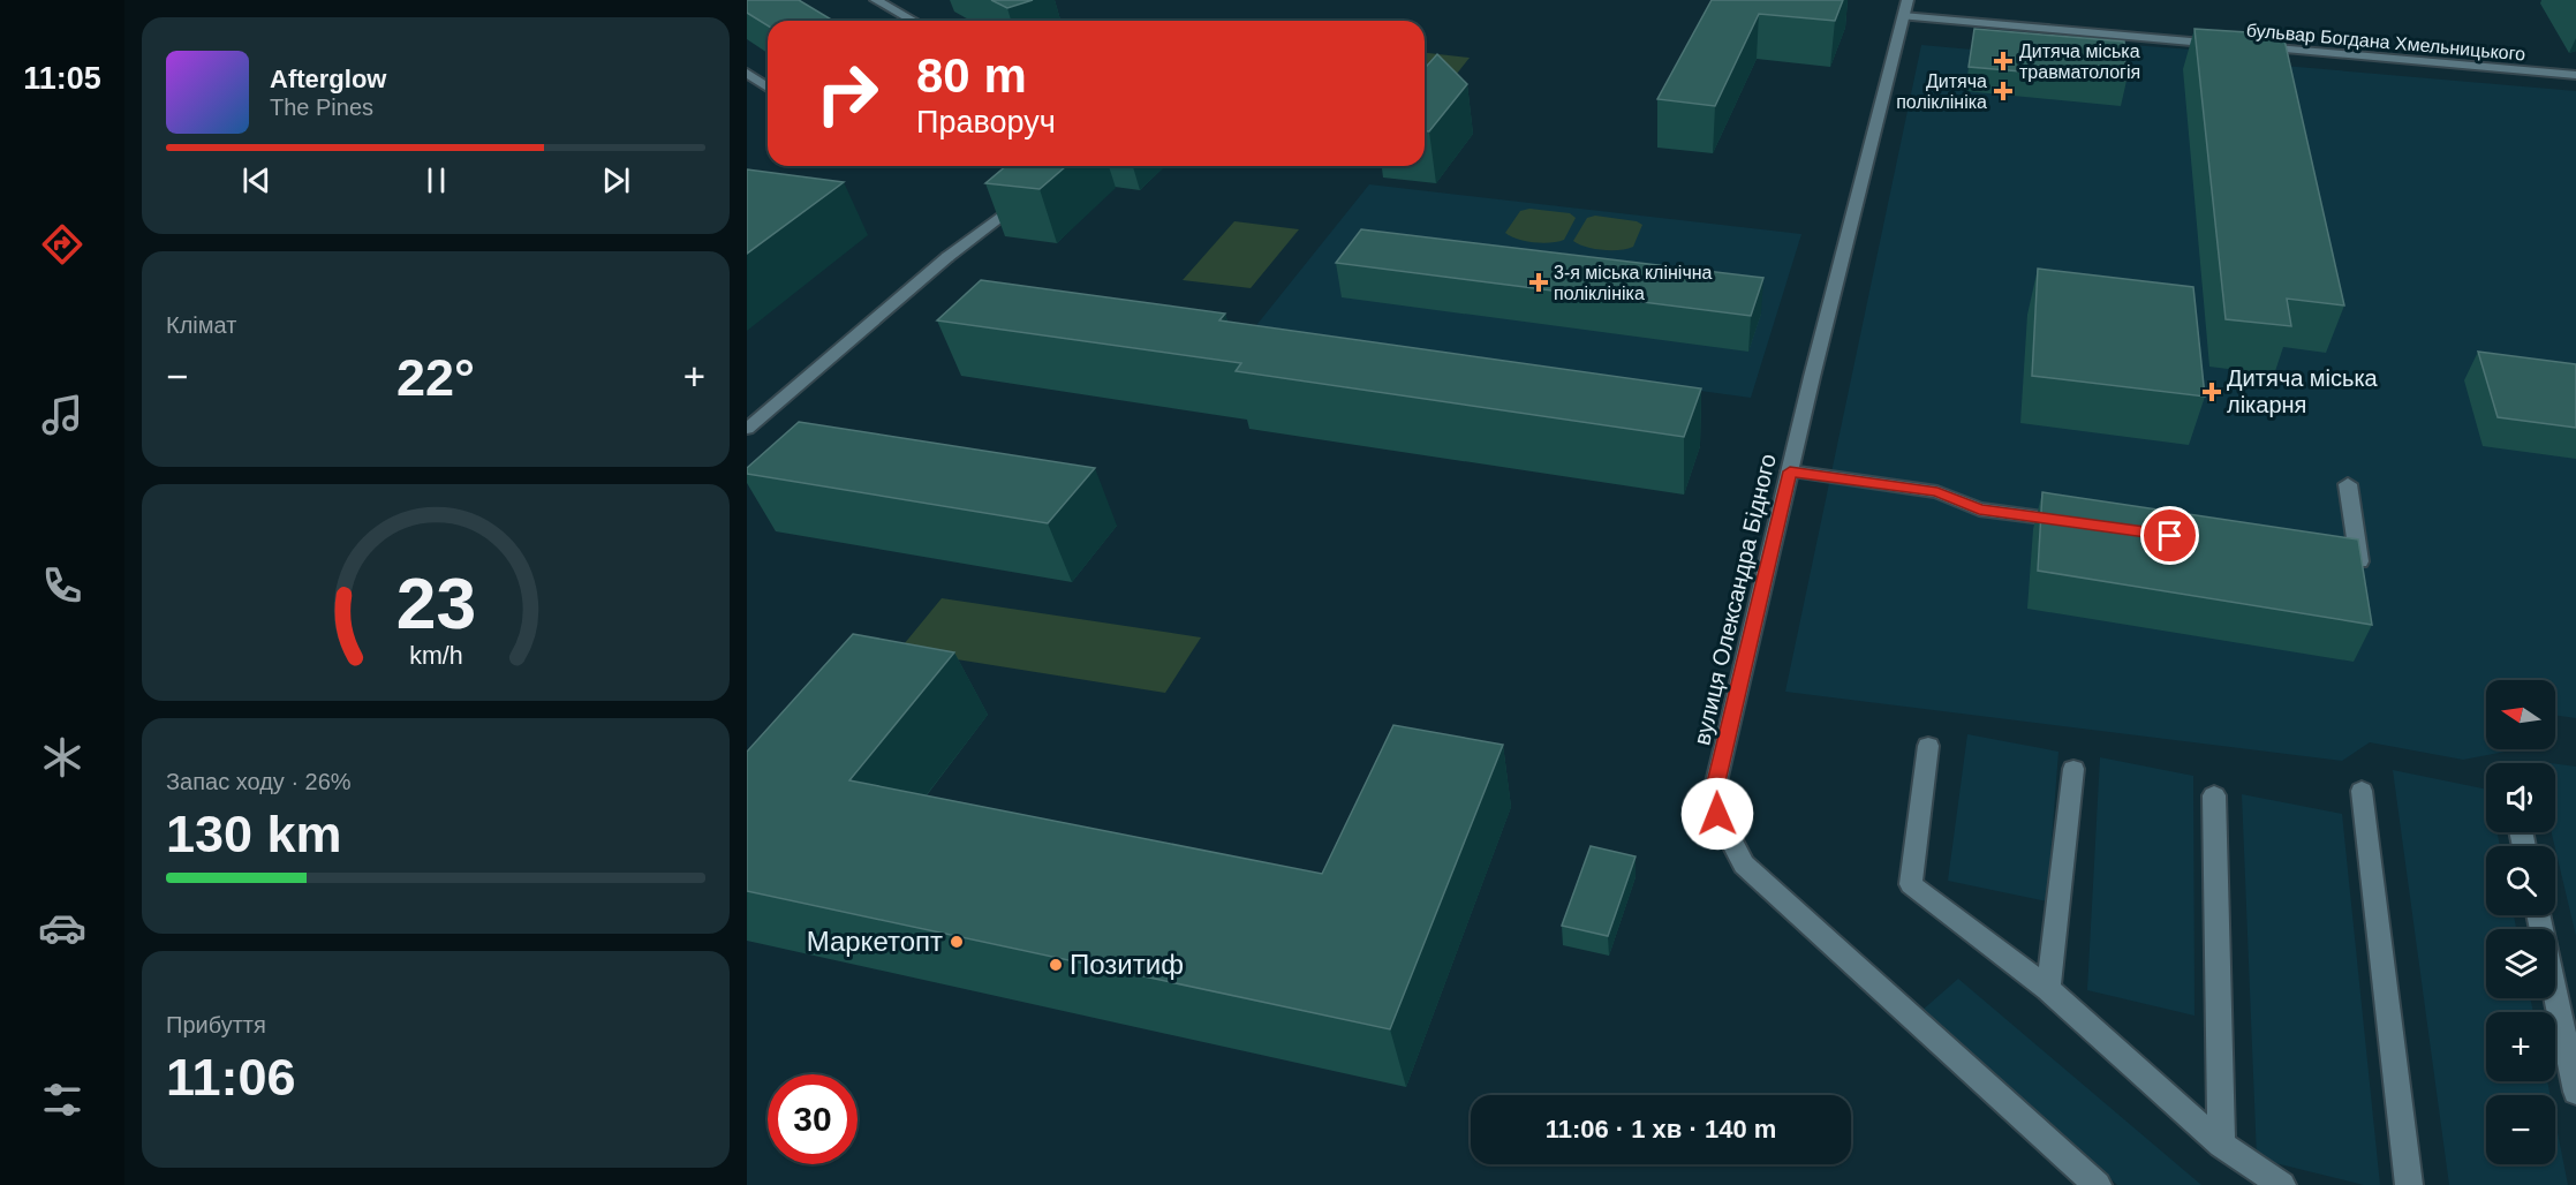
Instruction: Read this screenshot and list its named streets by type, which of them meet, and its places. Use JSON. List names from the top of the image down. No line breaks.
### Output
{"streets":{"street":["бульвар Богдана Хмельницького","вулиця Олександра Бідного"]},"crossings":[["бульвар Богдана Хмельницького","вулиця Олександра Бідного"]],"places":{"health":["Дитяча міська травматологія","Дитяча поліклініка","3-я міська клінічна поліклініка","Дитяча міська лікарня"],"other":["Маркетопт","Позитиф"]},"north":"left","page":{"tabs":"11:05","turn":["80 m","Праворуч"],"song":["Afterglow","The Pines"],"tile":["Клімат",["Запас ходу · 26%","130 km"],["Прибуття","11:06"]],"heat":["−","22°","+"],"map_buttons":["+","−"],"limit":"30","trip":"11:06 · 1 хв · 140 m","gauge":["23","km/h"]}}
